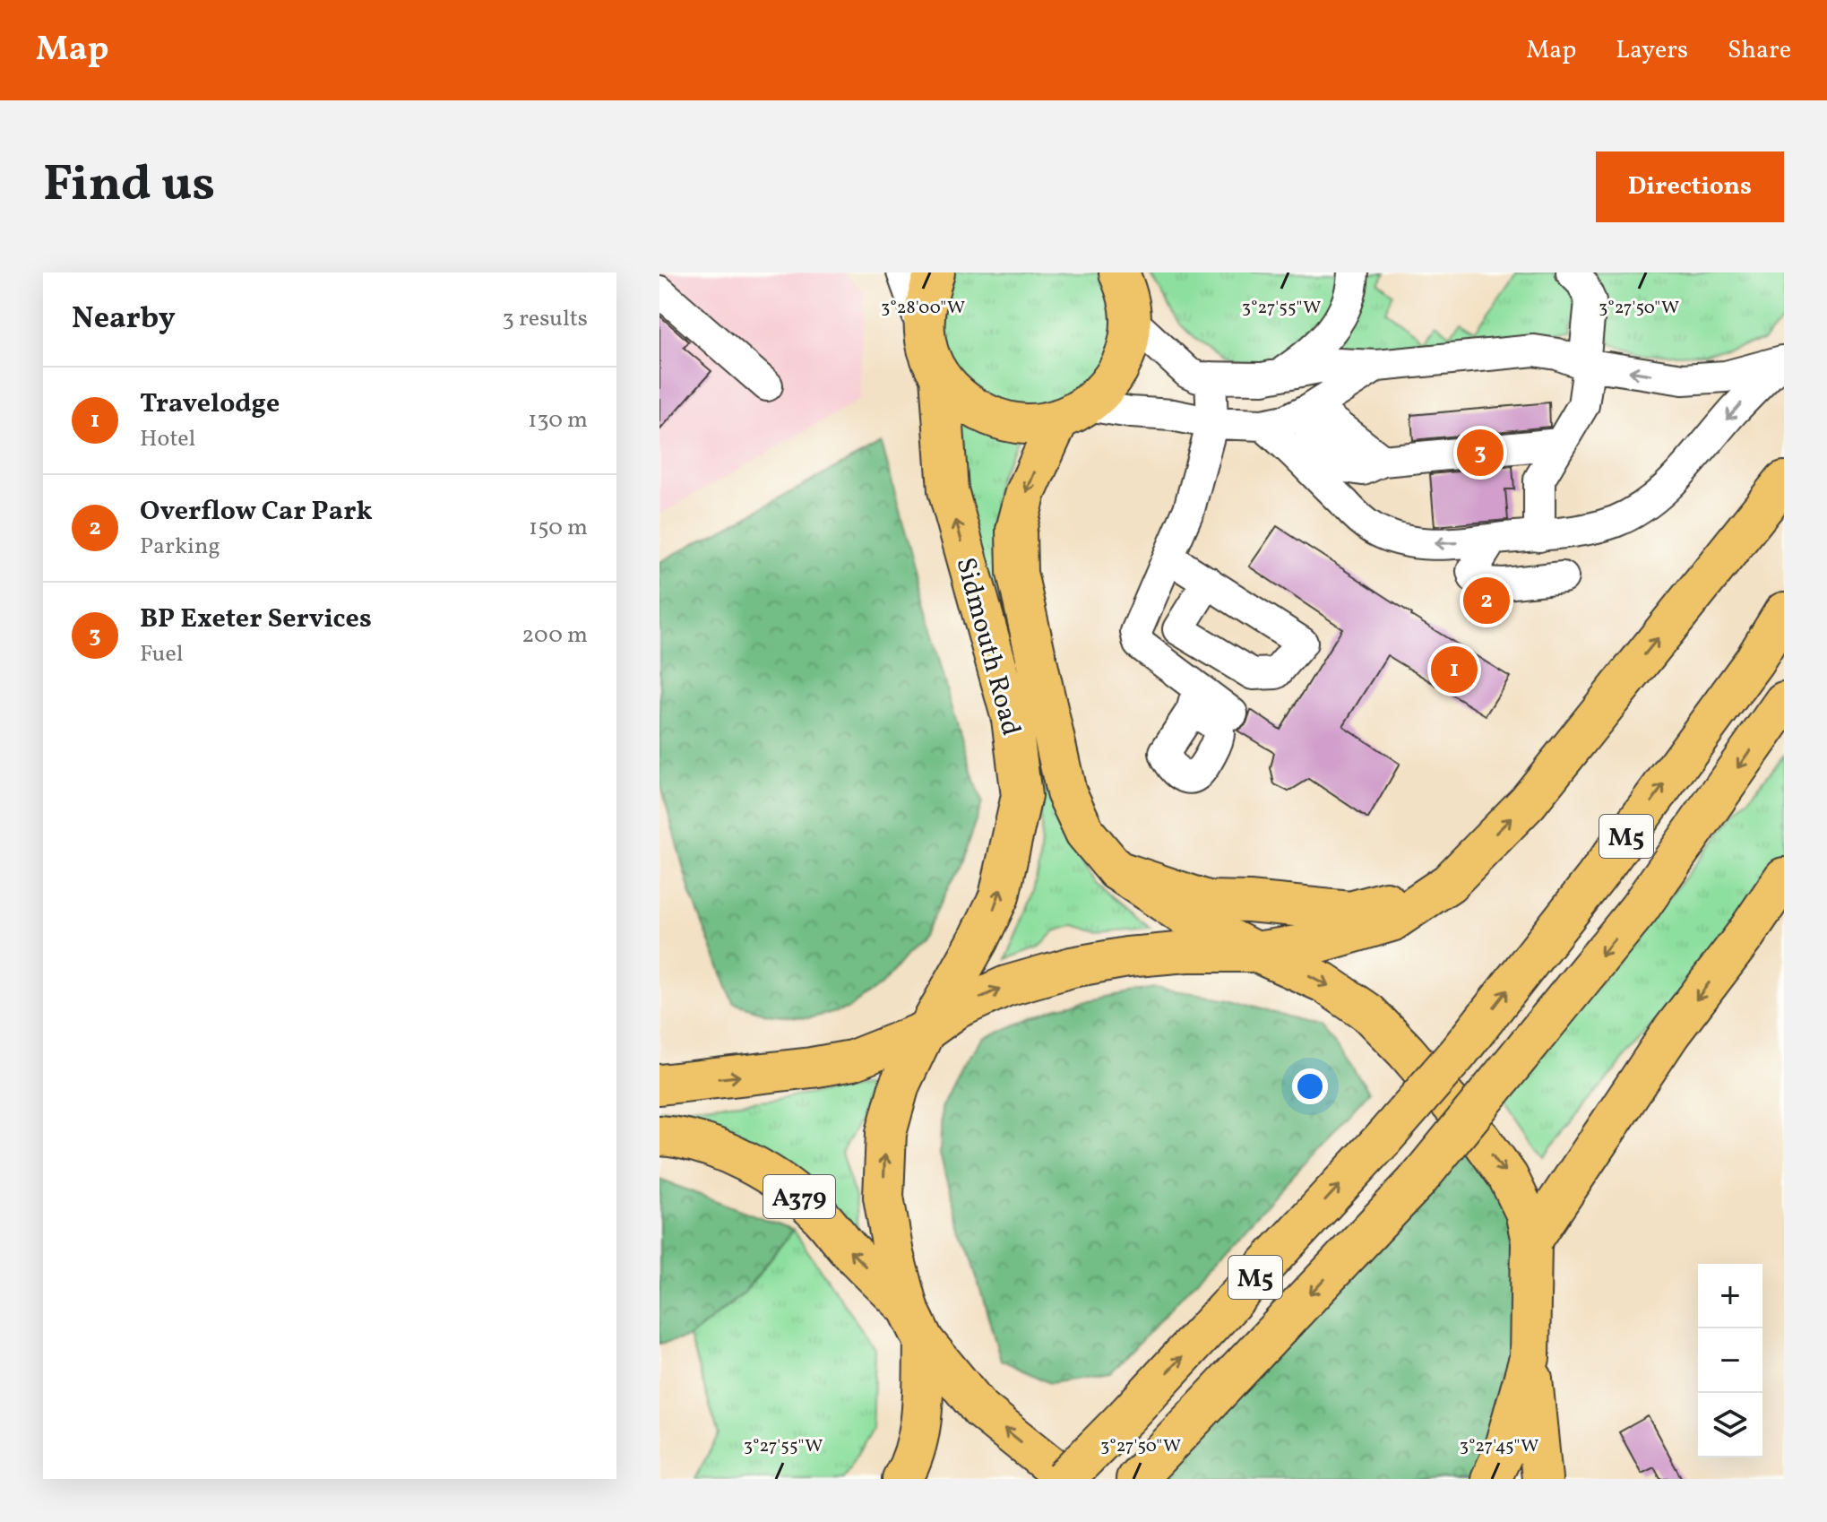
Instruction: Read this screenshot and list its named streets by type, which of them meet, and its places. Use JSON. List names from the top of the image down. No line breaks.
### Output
{"streets":{"main road":["Sidmouth Road","M5","A379"]},"crossings":[["Sidmouth Road","A379"]],"page":{"header":"Map","nav":["Map","Layers","Share"],"title":"Find us","buttons":"Directions","heading":["Nearby","3 results"],"list":[{"mark":"1","name":"Travelodge","note":"Hotel","value":"130 m"},{"mark":"2","name":"Overflow Car Park","note":"Parking","value":"150 m"},{"mark":"3","name":"BP Exeter Services","note":"Fuel","value":"200 m"}],"pins":["3","2","1"],"map_buttons":["+","−"]},"coordinates":["3°28'00\"W","3°27'55\"W","3°27'50\"W","3°27'45\"W"]}
